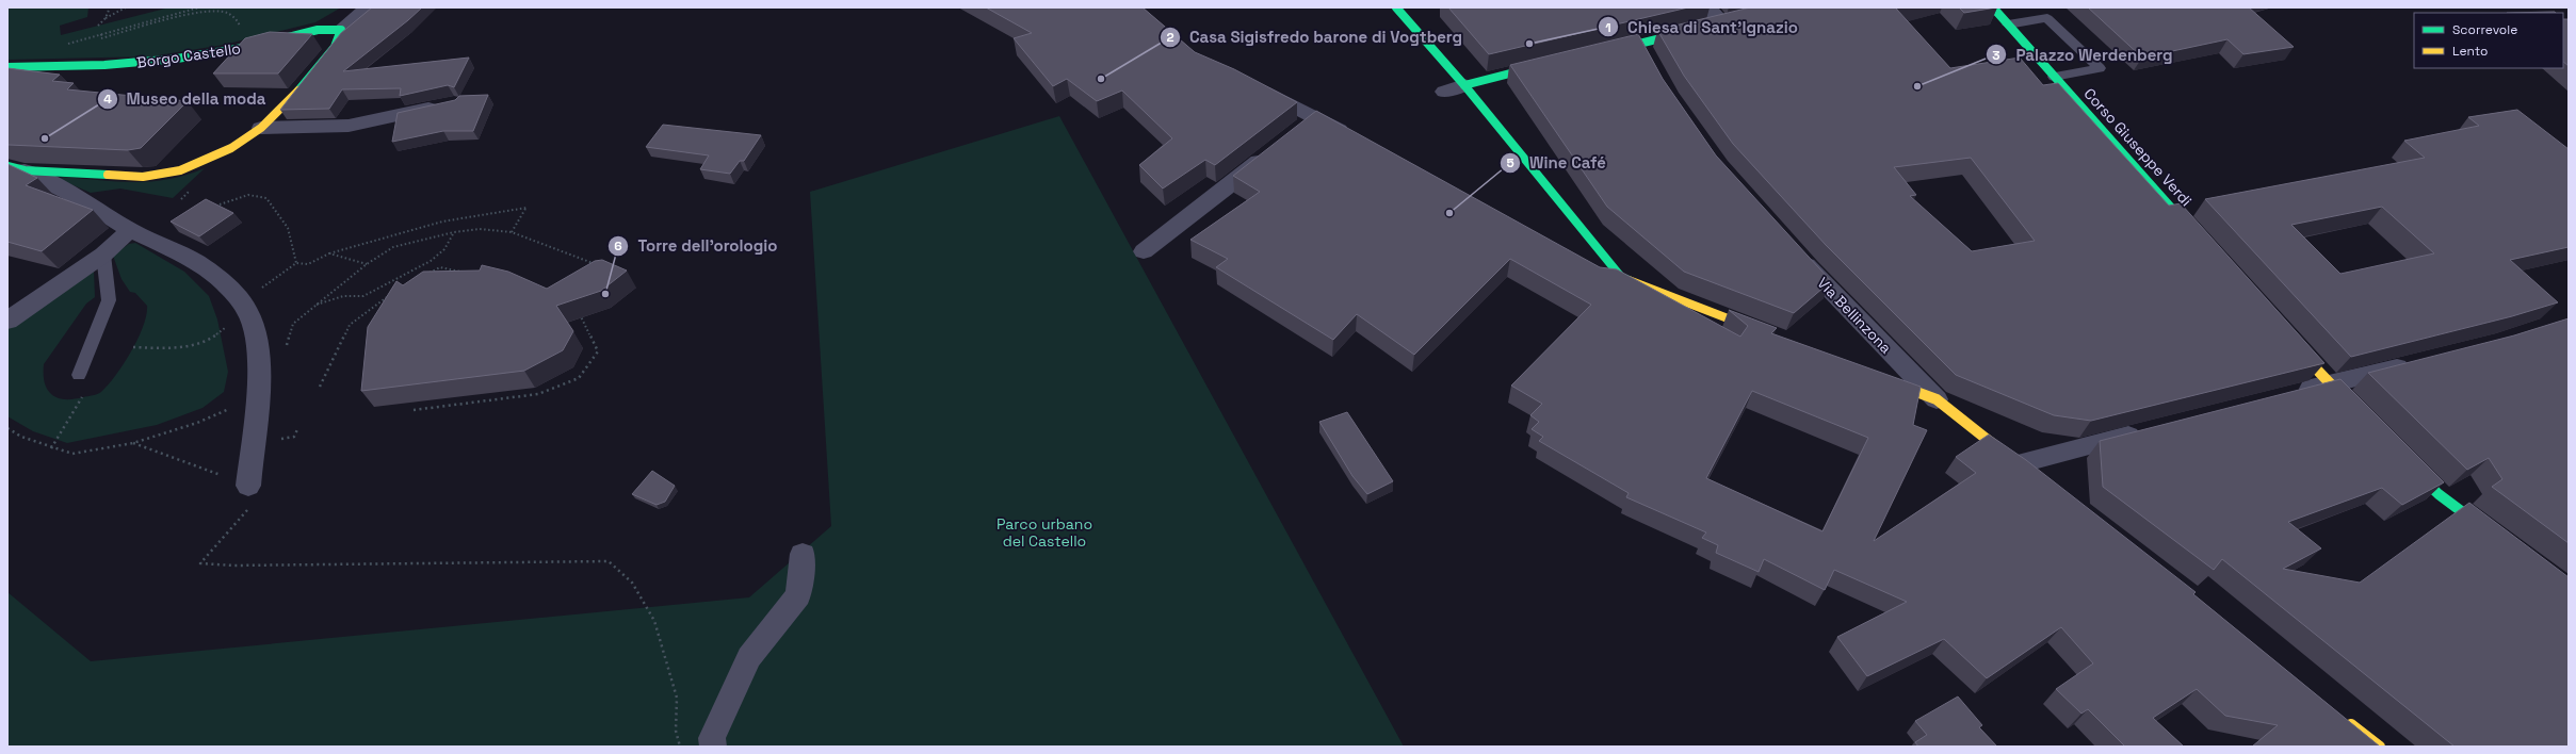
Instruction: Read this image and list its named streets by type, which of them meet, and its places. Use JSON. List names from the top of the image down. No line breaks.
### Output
{"streets":{"street":["Borgo Castello","Corso Giuseppe Verdi","Via Bellinzona"]},"parks":["Parco urbano del Castello"],"places":["Chiesa di Sant'Ignazio","Casa Sigisfredo barone di Vogtberg","Palazzo Werdenberg","Museo della moda","Wine Café","Torre dell'orologio"],"legend":["Scorrevole","Lento"]}
